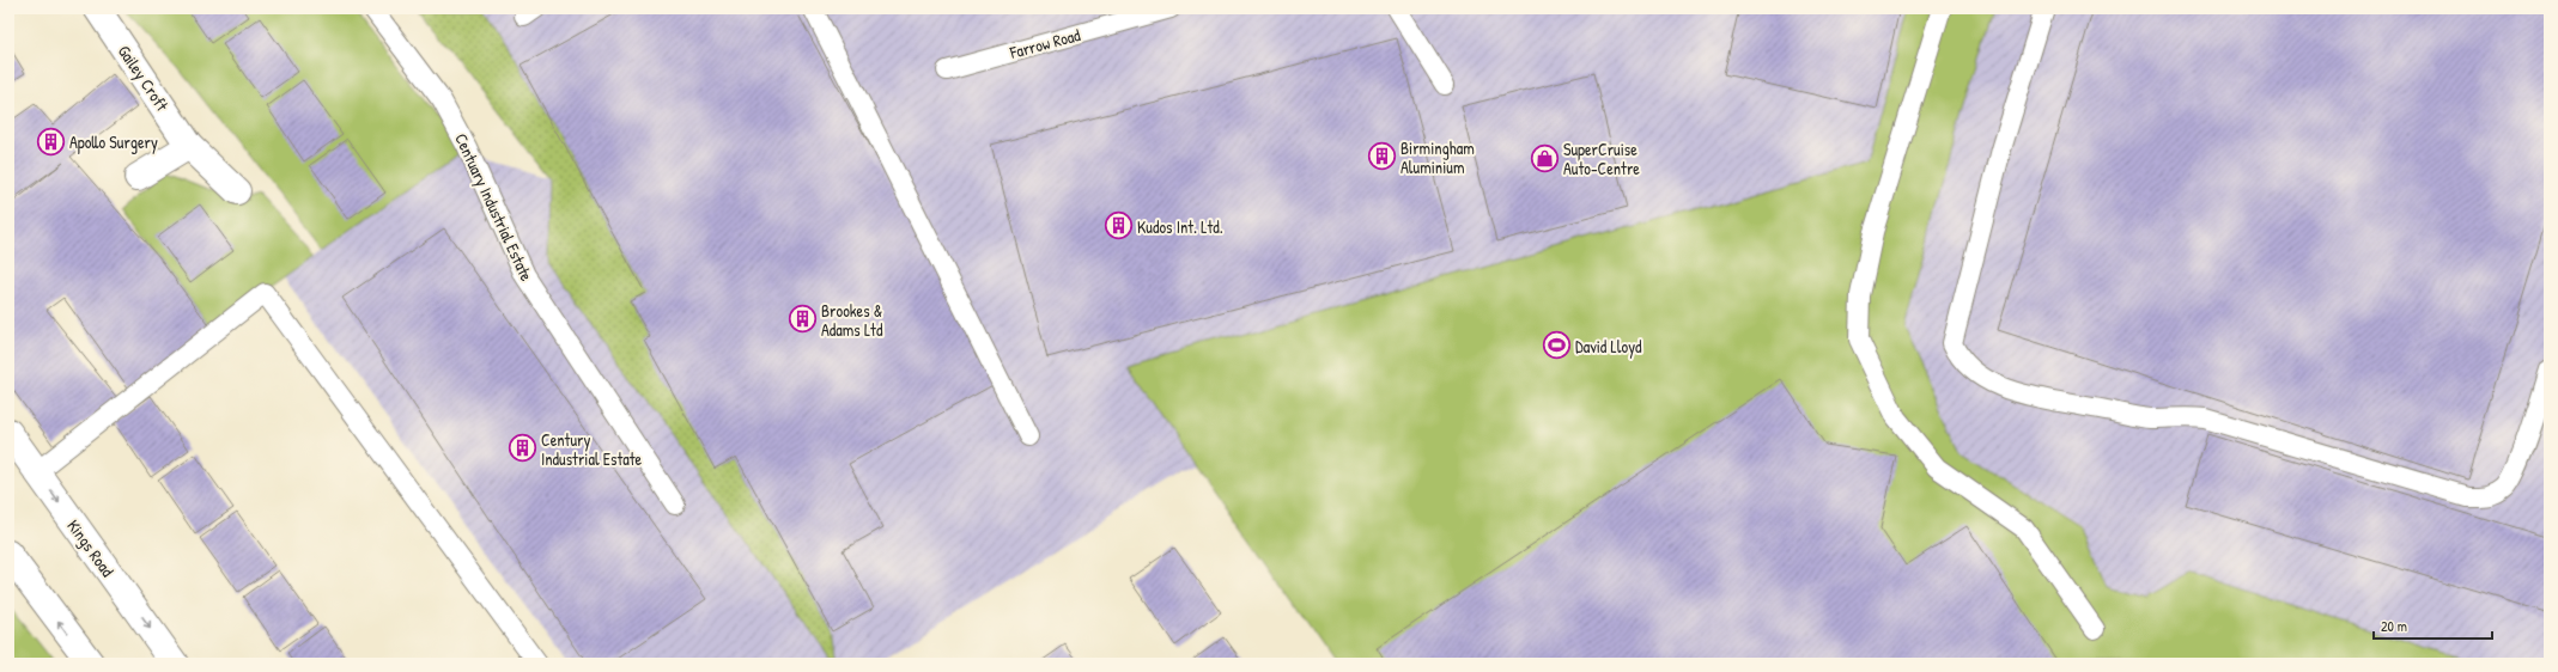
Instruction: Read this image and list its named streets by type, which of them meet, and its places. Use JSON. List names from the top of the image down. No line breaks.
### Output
{"streets":{"main road":["Gailey Croft","Kings Road"],"lane":["Farrow Road","Centuary Industrial Estate"]},"places":{"building":["Apollo Surgery","Birmingham Aluminium","Kudos Int. Ltd.","Brookes & Adams Ltd","Century Industrial Estate"],"shop":["SuperCruise Auto-Centre"],"sports":["David Lloyd"]},"scale_bar":"20 m"}
